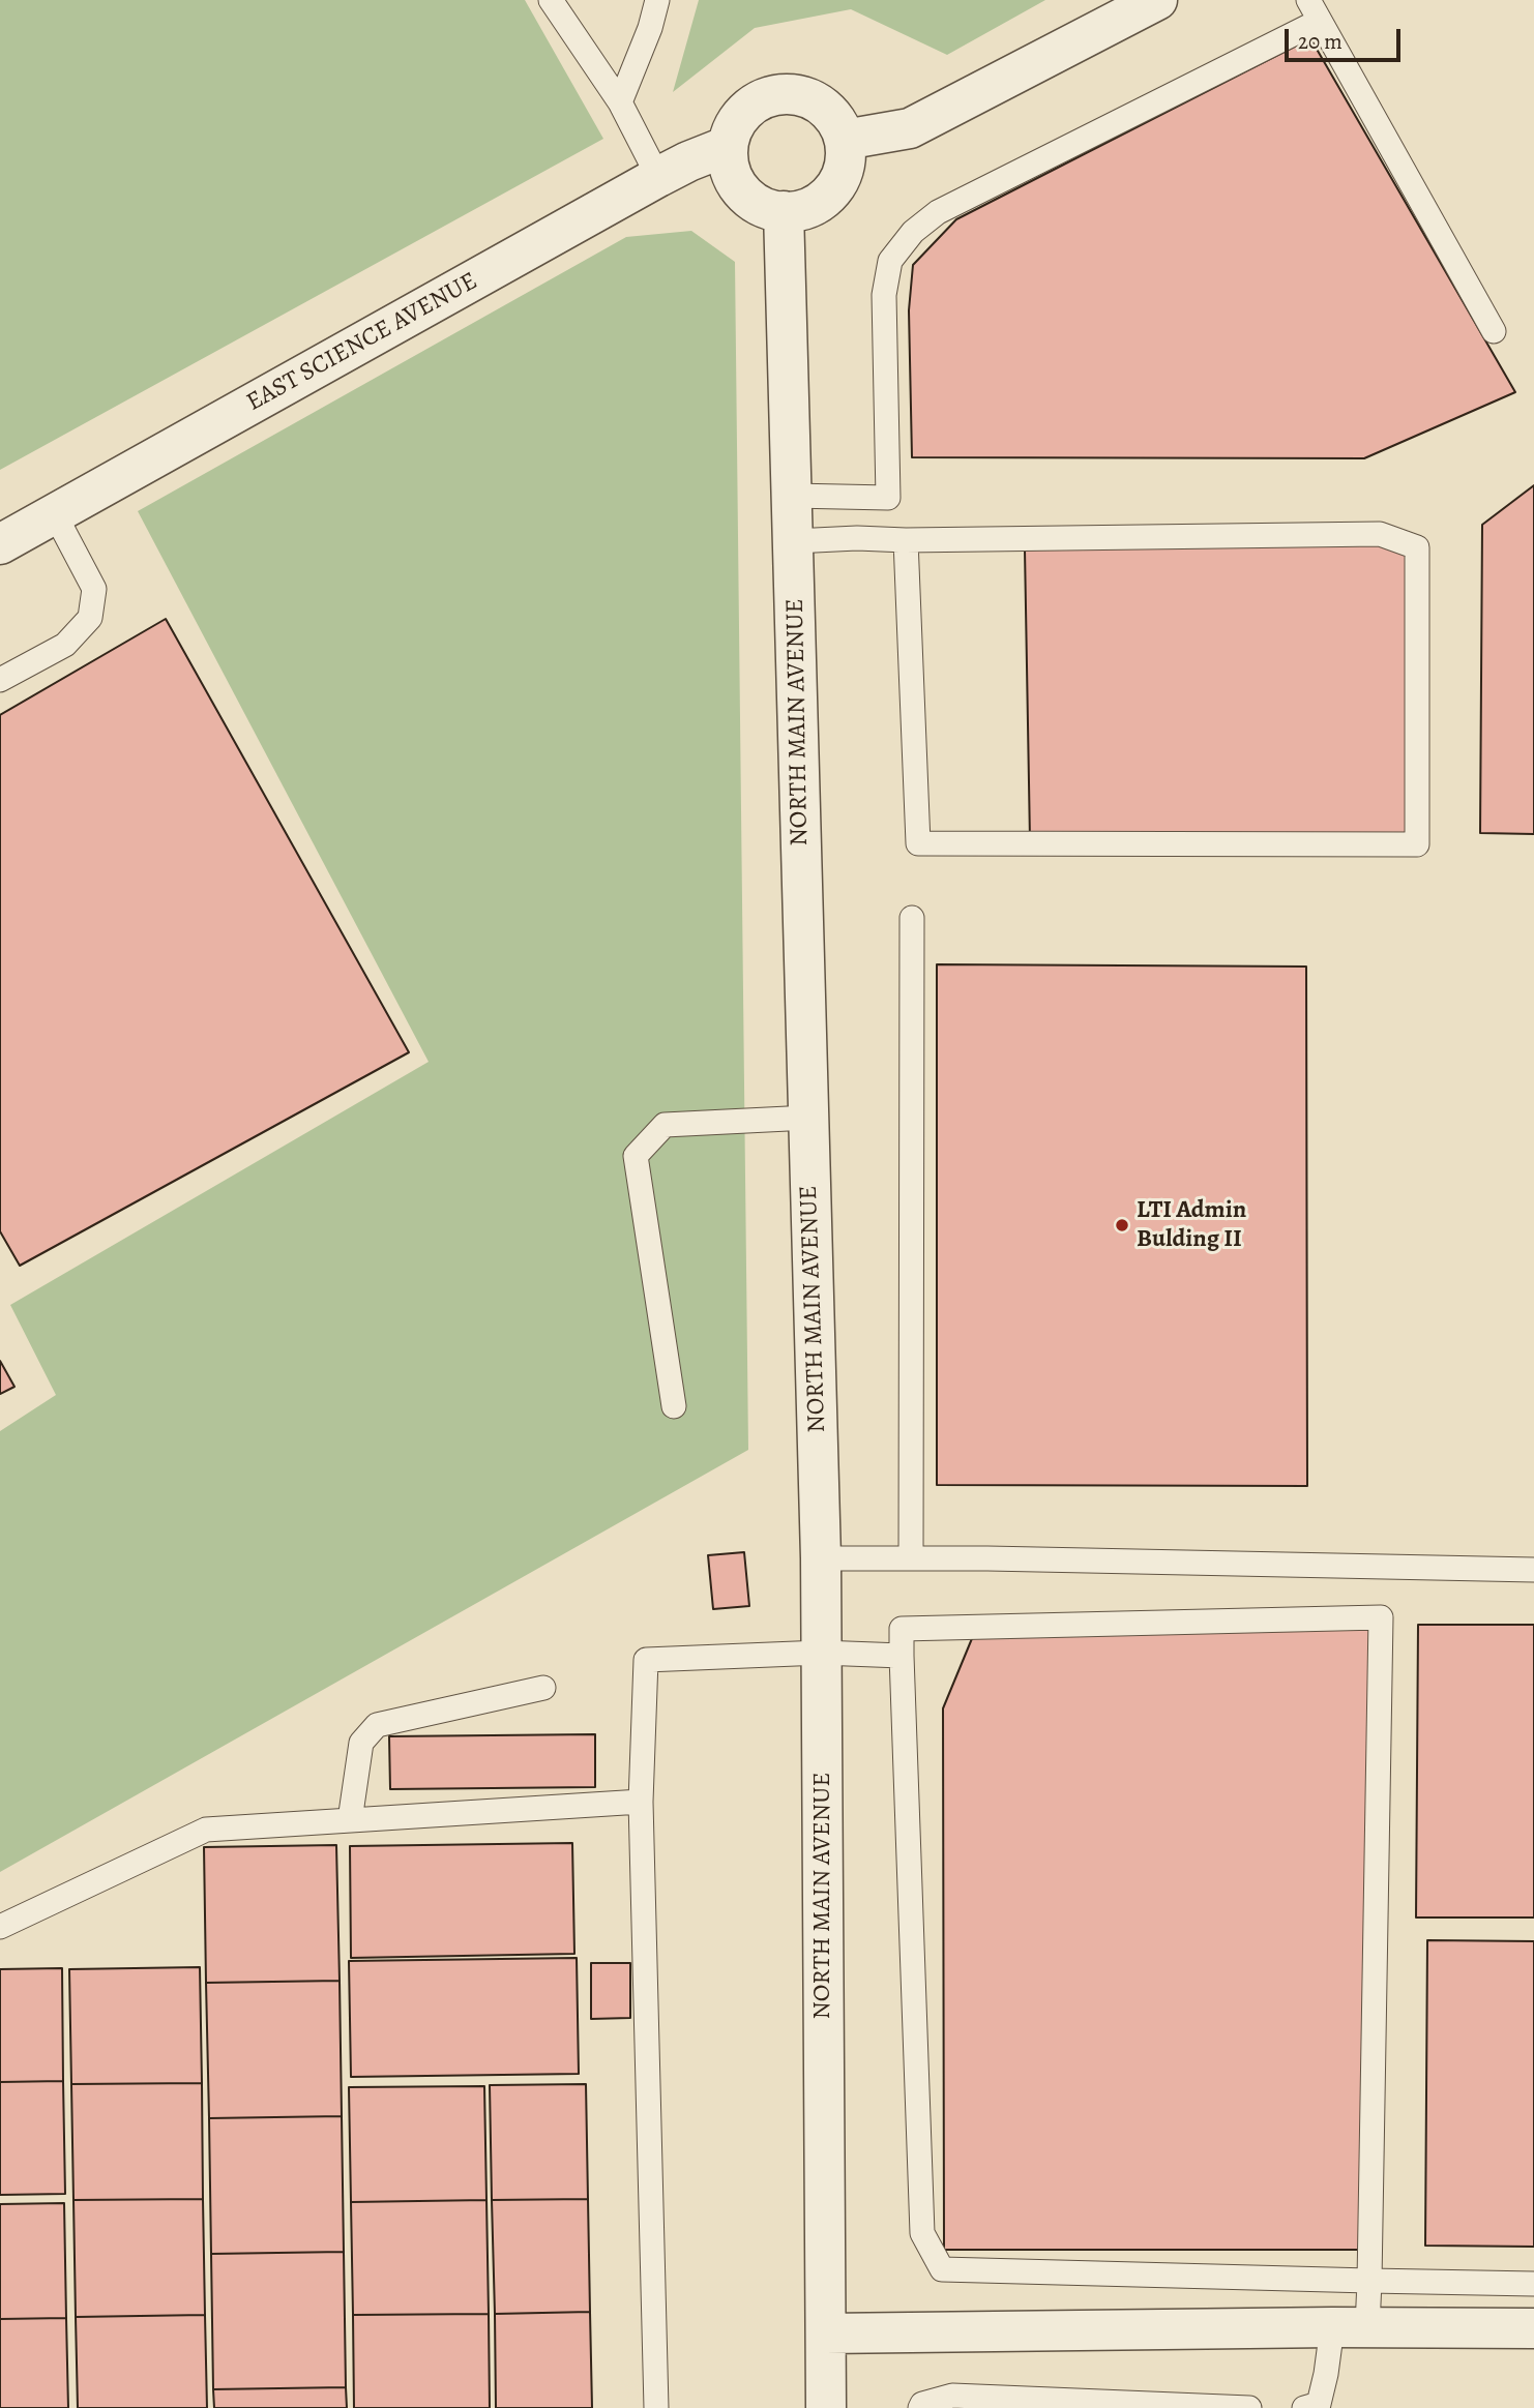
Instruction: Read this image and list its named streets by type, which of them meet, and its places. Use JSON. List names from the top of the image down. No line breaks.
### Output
{"streets":{"street":["EAST SCIENCE AVENUE","NORTH MAIN AVENUE"]},"crossings":[["EAST SCIENCE AVENUE","NORTH MAIN AVENUE"]],"places":["LTI Admin Bulding II"],"scale_bar":"20 m"}
